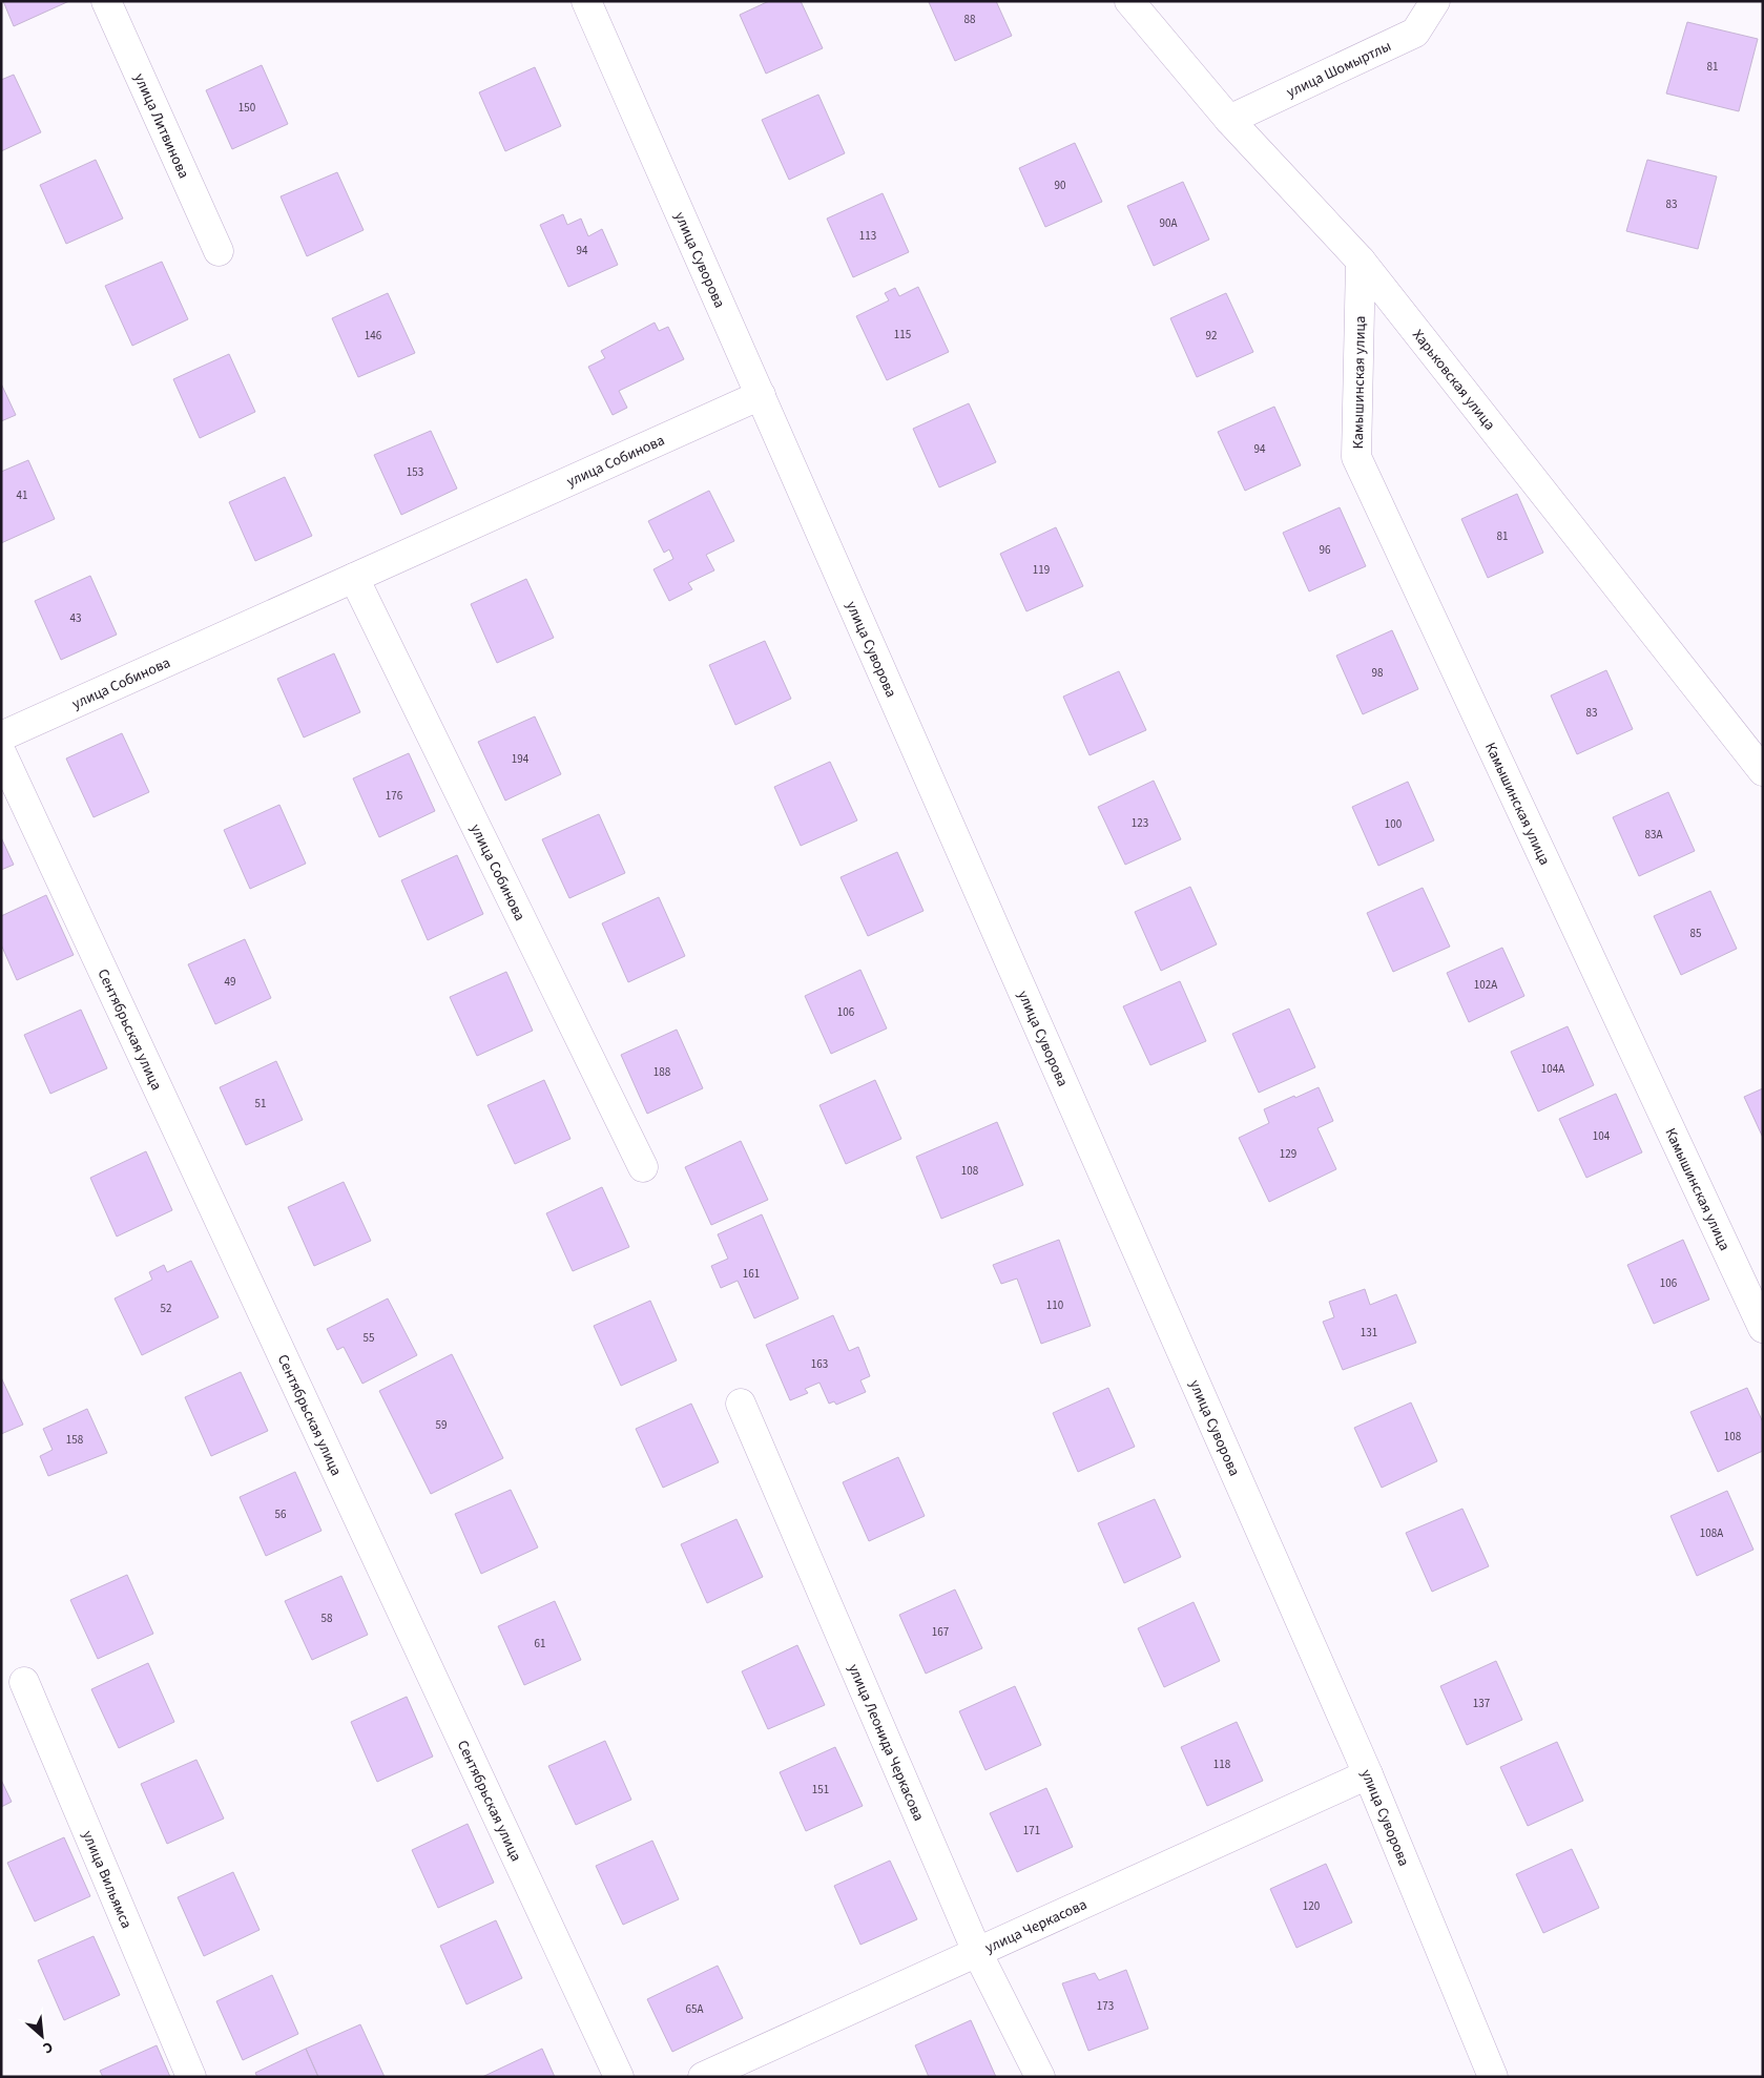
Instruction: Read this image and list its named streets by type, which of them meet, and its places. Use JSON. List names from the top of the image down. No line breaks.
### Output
{"streets":{"street":["улица Шомыртлы","улица Литвинова","улица Суворова","Харьковская улица","Камышинская улица","улица Собинова","Сентябрьская улица","улица Леонида Черкасова","улица Вильямса","улица Черкасова"]},"crossings":[["улица Шомыртлы","Харьковская улица"],["улица Суворова","улица Собинова"],["улица Суворова","улица Черкасова"],["Харьковская улица","Камышинская улица"],["улица Леонида Черкасова","улица Черкасова"]],"house_numbers":["88","81","150","90","83","90А","113","94","115","146","92","94","153","41","81","96","119","43","98","83","194","176","123","100","83А","85","49","102А","106","104А","188","51","104","129","108","161","106","110","52","131","55","163","59","108","158","56","108А","58","167","61","137","118","151","171","120","173","65А"],"north":"bottom right"}
